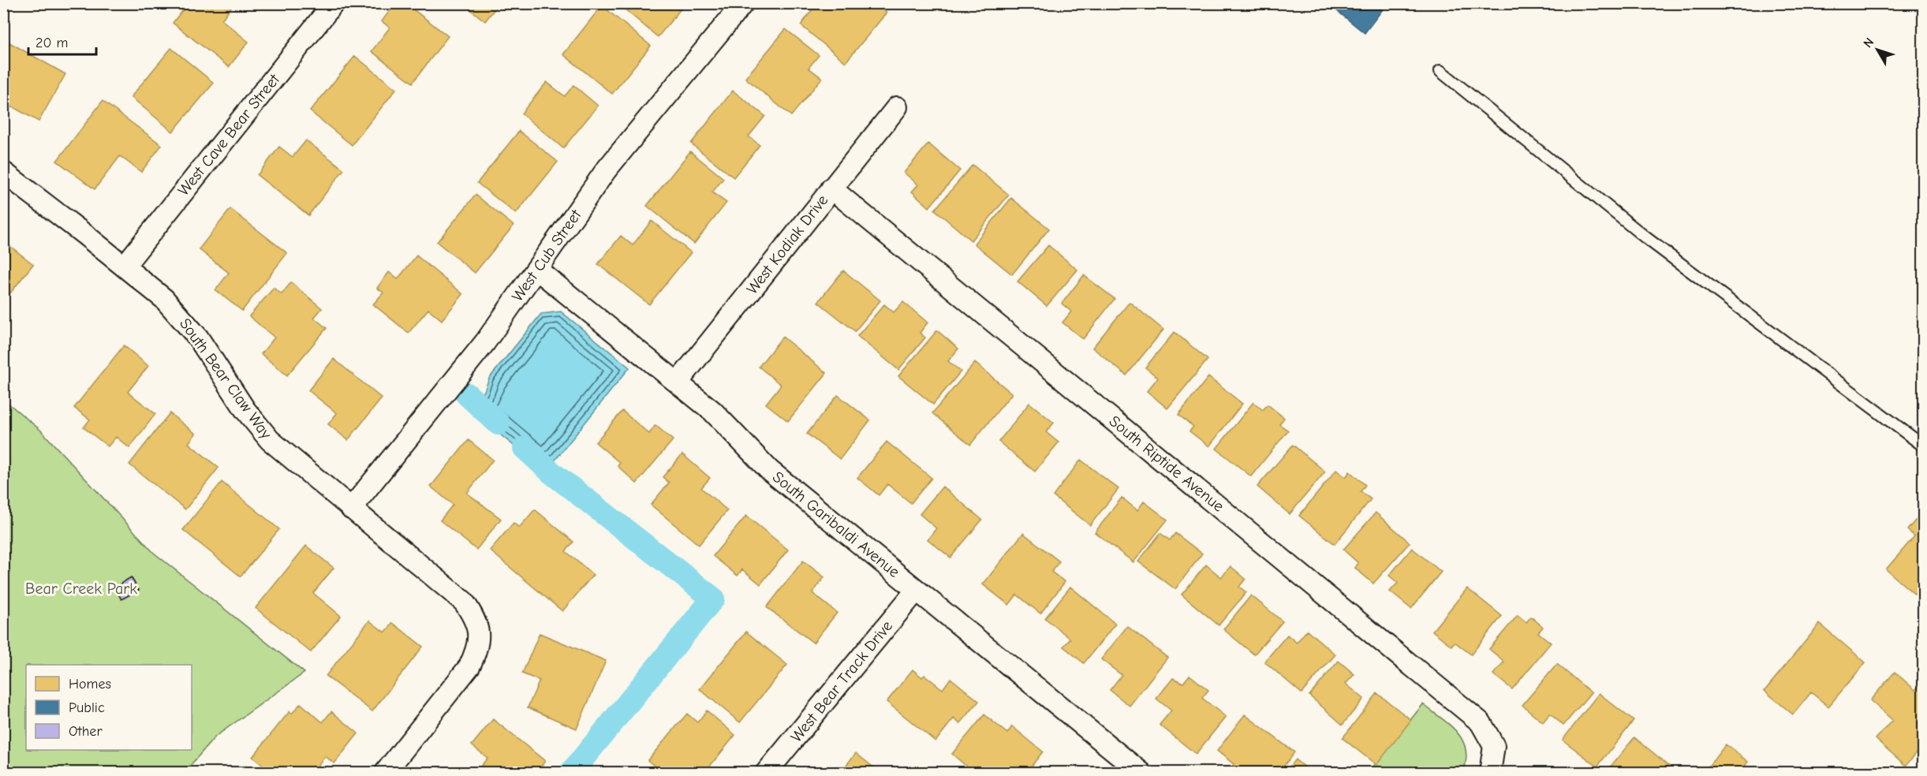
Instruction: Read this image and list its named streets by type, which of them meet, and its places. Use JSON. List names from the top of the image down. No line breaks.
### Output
{"streets":{"street":["West Cave Bear Street","West Kodiak Drive","West Cub Street","South Bear Claw Way","South Riptide Avenue","South Garibaldi Avenue","West Bear Track Drive"]},"crossings":[["West Cave Bear Street","South Bear Claw Way"],["West Kodiak Drive","South Riptide Avenue"],["West Kodiak Drive","South Garibaldi Avenue"],["West Cub Street","South Bear Claw Way"],["West Cub Street","South Garibaldi Avenue"],["South Garibaldi Avenue","West Bear Track Drive"]],"parks":["Bear Creek Park"],"legend":["Homes","Public","Other"],"scale_bar":"20 m","north":"top left"}
